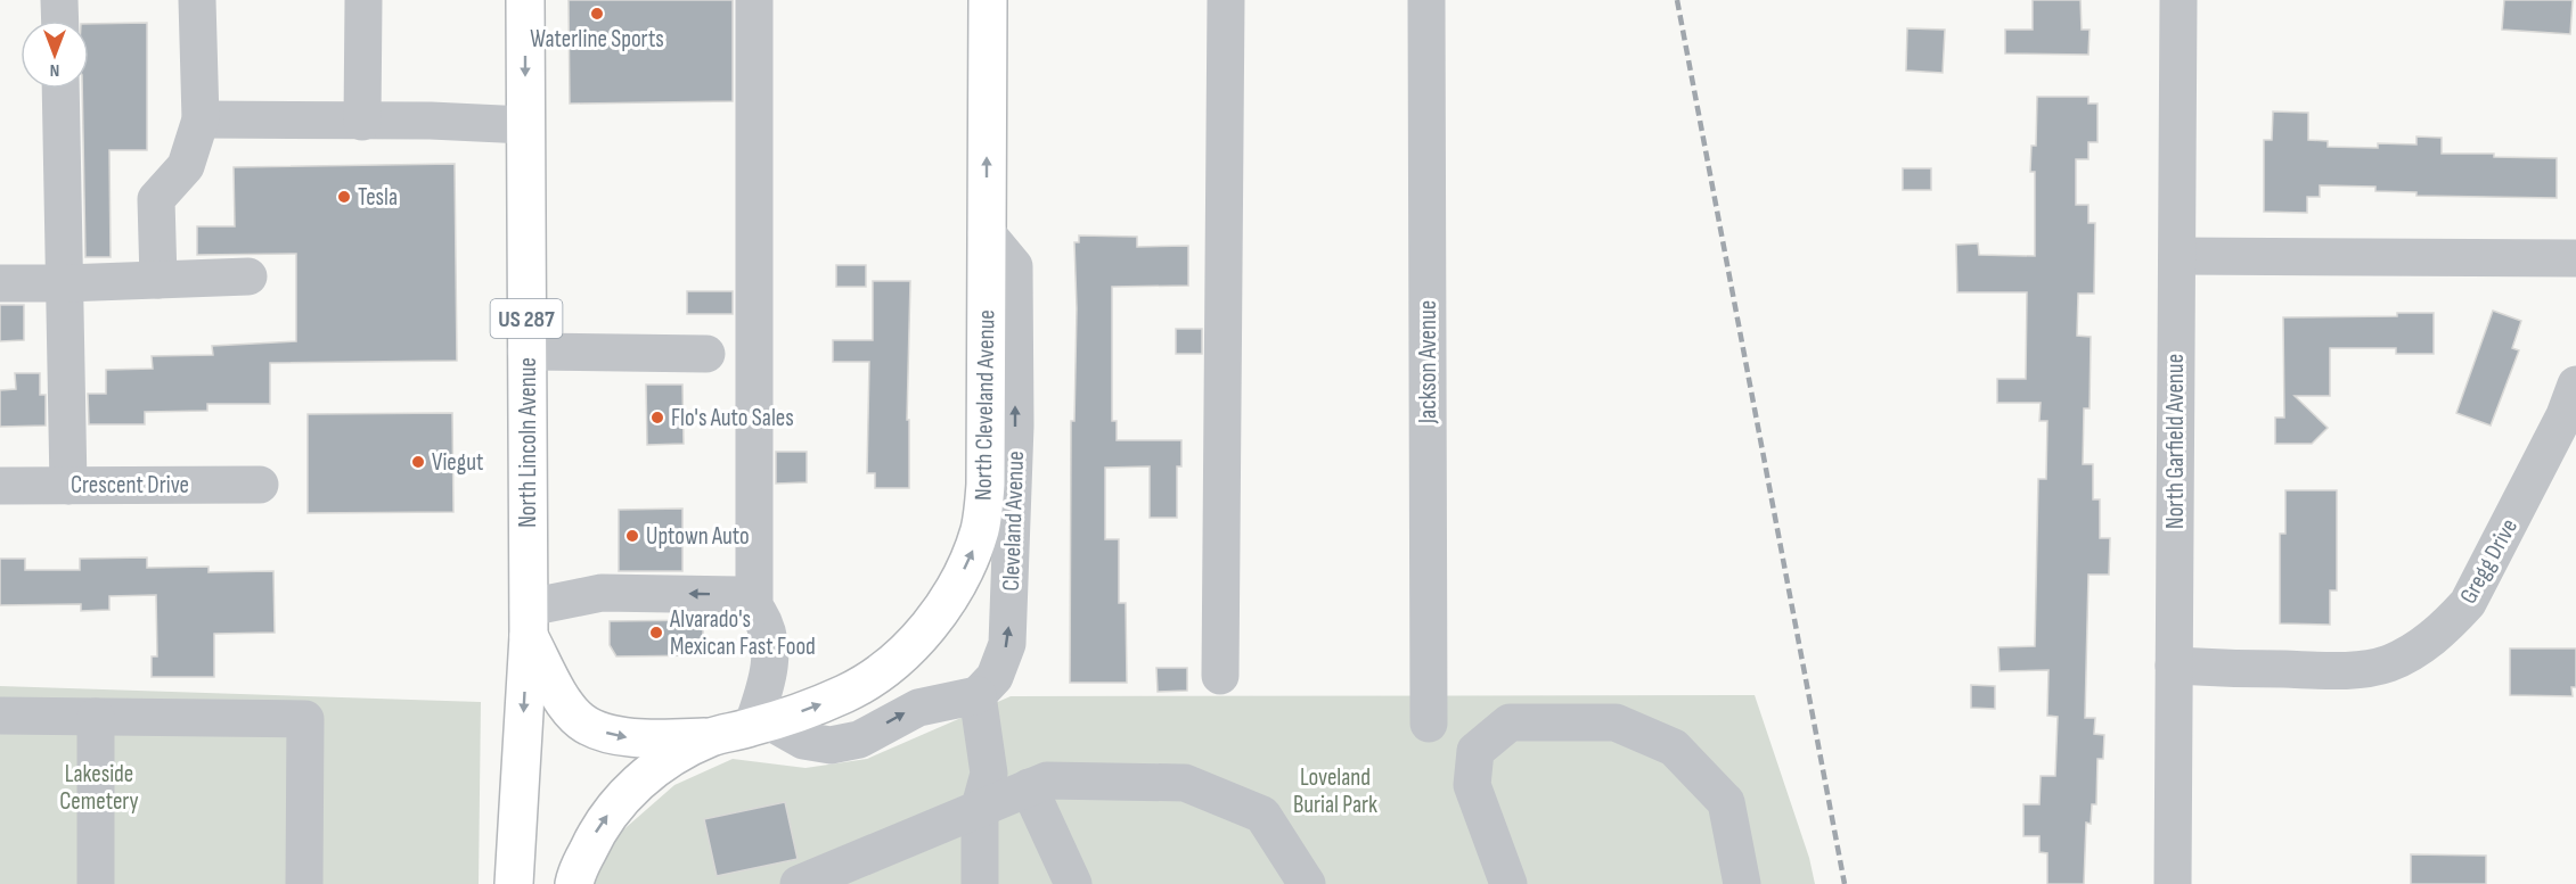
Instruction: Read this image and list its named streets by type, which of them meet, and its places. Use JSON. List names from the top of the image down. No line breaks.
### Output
{"streets":{"highway":["US 287","North Cleveland Avenue","North Lincoln Avenue"],"street":["Jackson Avenue","North Garfield Avenue","Crescent Drive","Cleveland Avenue","Gregg Drive"]},"crossings":[["North Cleveland Avenue","Cleveland Avenue"],["North Garfield Avenue","Gregg Drive"]],"one_way":["North Cleveland Avenue","North Lincoln Avenue"],"parks":["Lakeside Cemetery","Loveland Burial Park"],"places":["Waterline Sports","Tesla","Flo's Auto Sales","Viegut","Uptown Auto","Alvarado's Mexican Fast Food"],"north":"bottom"}
